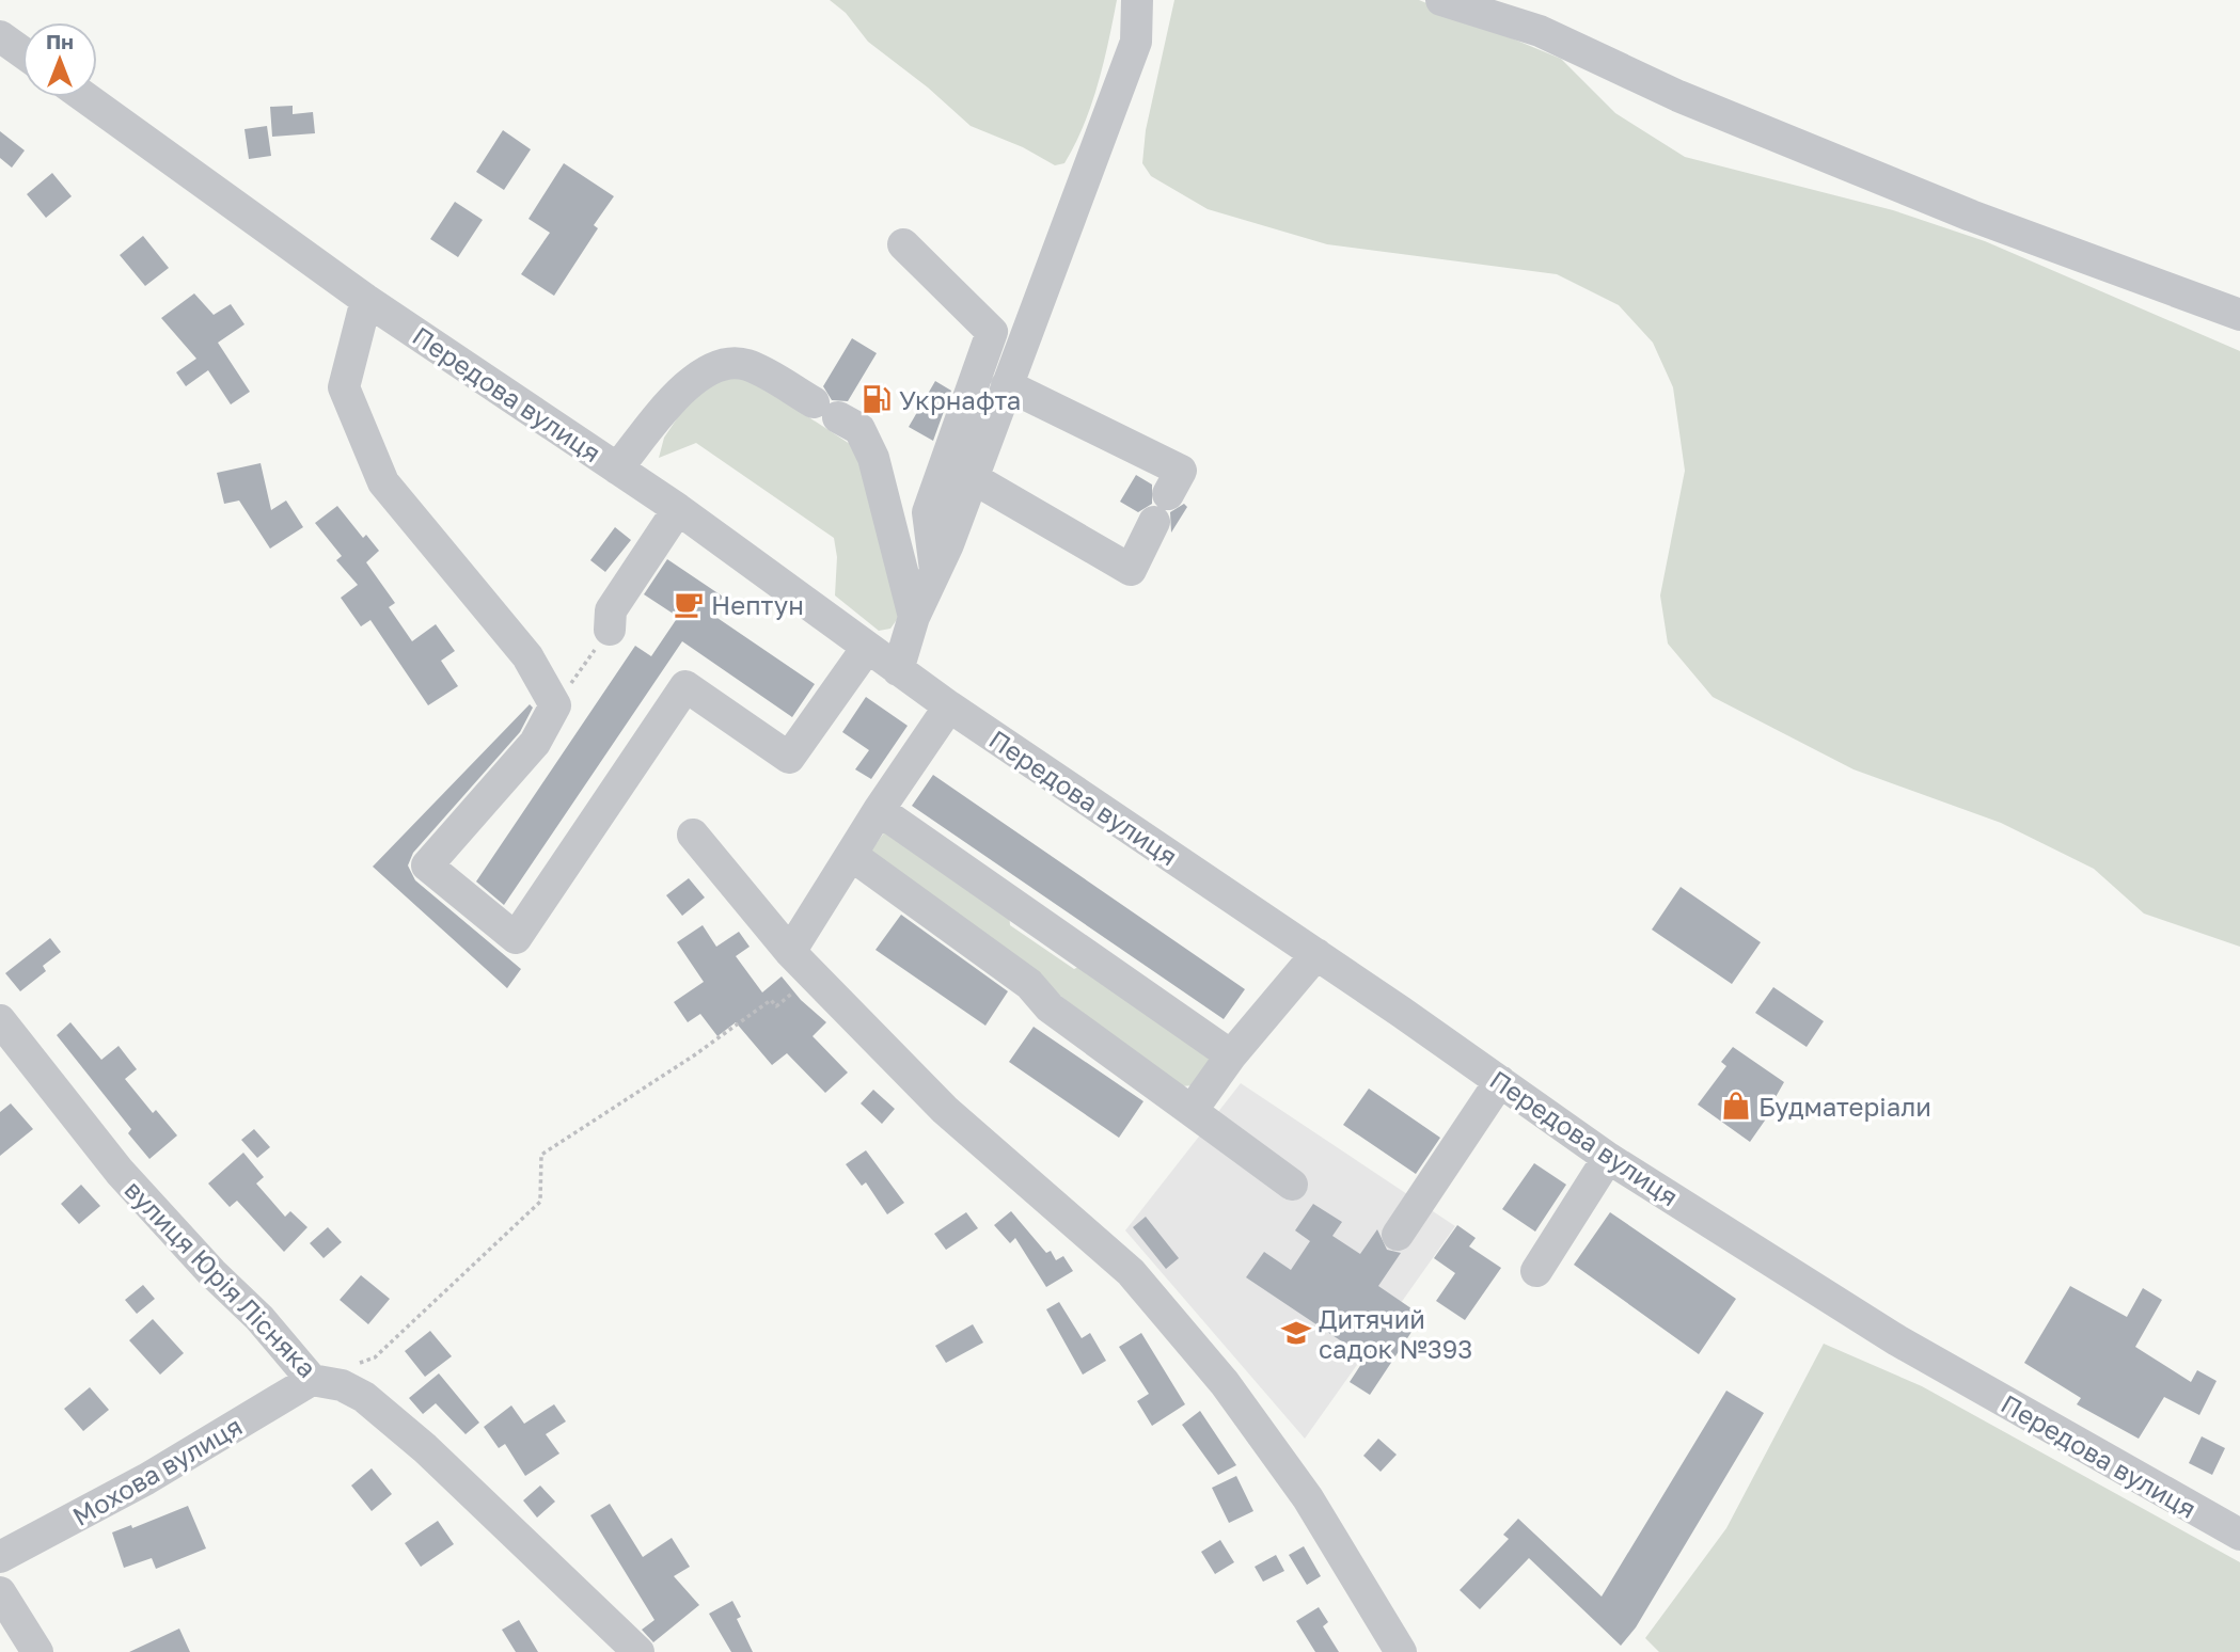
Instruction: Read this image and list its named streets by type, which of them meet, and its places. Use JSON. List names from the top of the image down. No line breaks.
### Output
{"streets":{"street":["Передова вулиця","вулиця Юрія Лісняка","Мохова вулиця"]},"crossings":[["вулиця Юрія Лісняка","Мохова вулиця"]],"places":{"fuel station":["Укрнафта"],"cafe":["Нептун"],"shop":["Будматеріали"],"school or university":["Дитячий садок №393"]},"north":"top"}
